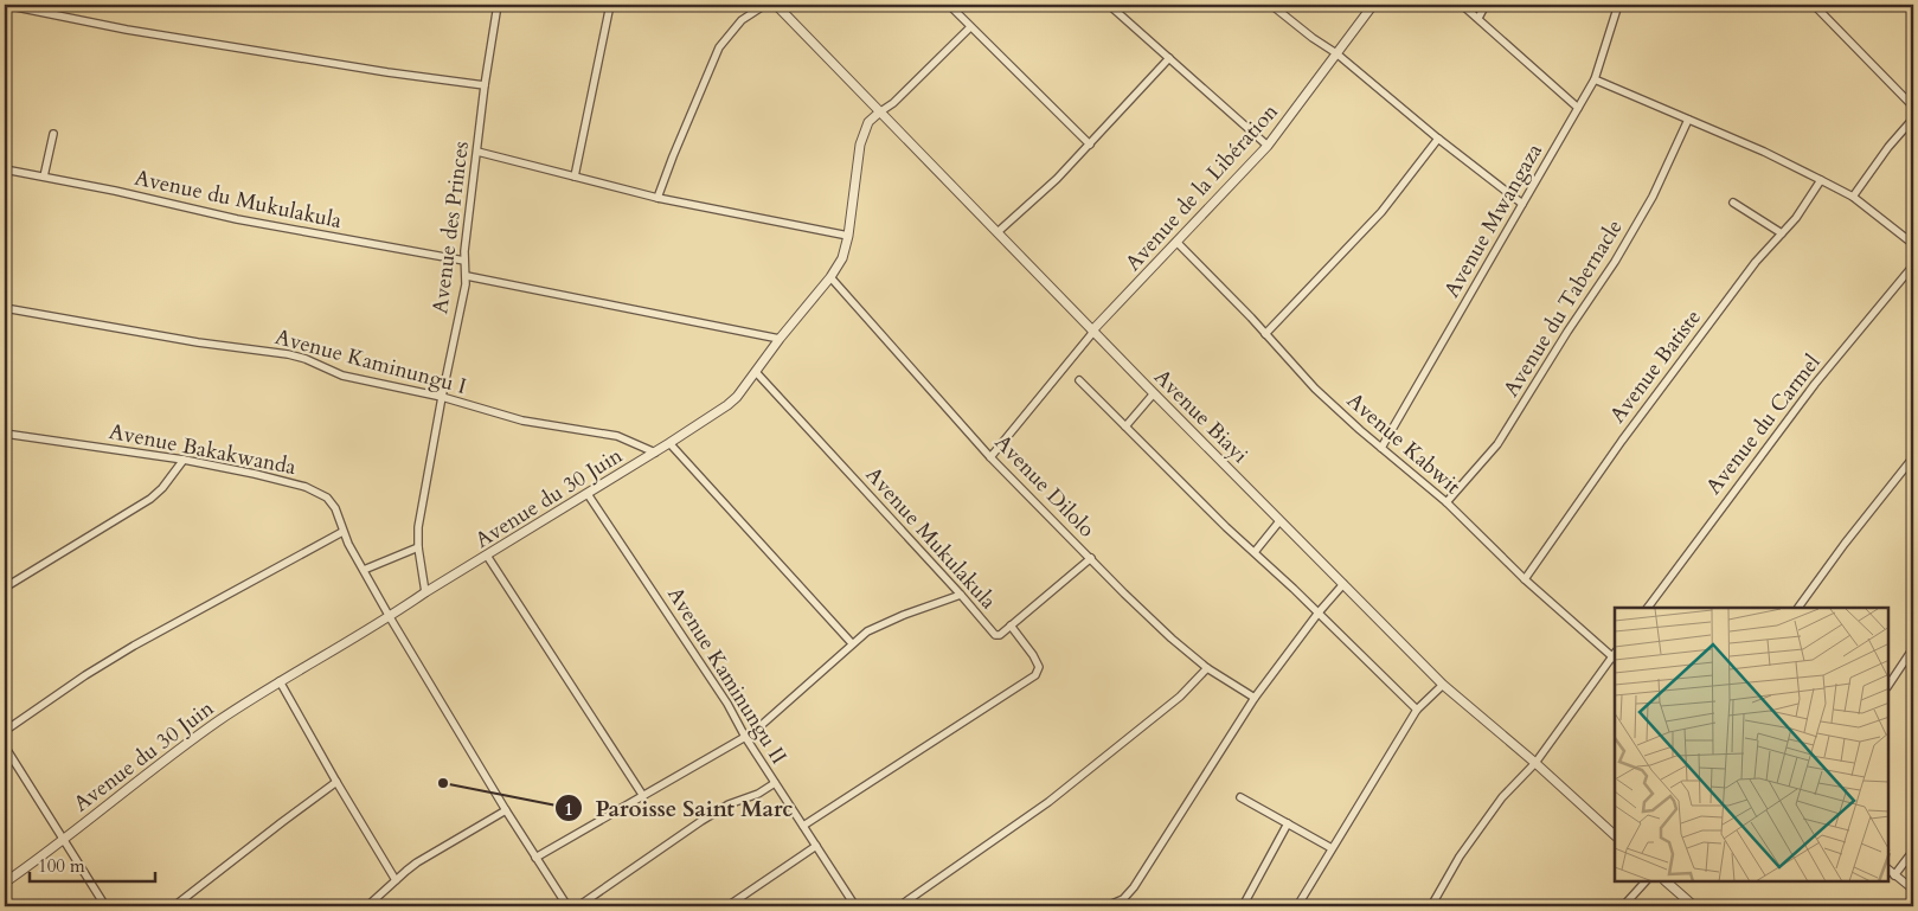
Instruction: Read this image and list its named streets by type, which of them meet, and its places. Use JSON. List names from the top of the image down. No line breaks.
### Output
{"streets":{"street":["Avenue de la Libération","Avenue du Mukulakula","Avenue Mwangaza","Avenue des Princes","Avenue du Tabernacle","Avenue Kaminungu I","Avenue Batiste","Avenue Biayi","Avenue du Carmel","Avenue Kabwit","Avenue Bakakwanda","Avenue Dilolo","Avenue du 30 Juin","Avenue Mukulakula","Avenue Kaminungu II"]},"crossings":[["Avenue de la Libération","Avenue Biayi"],["Avenue de la Libération","Avenue Kabwit"],["Avenue du Mukulakula","Avenue des Princes"],["Avenue Mwangaza","Avenue Kabwit"],["Avenue des Princes","Avenue Kaminungu I"],["Avenue des Princes","Avenue du 30 Juin"],["Avenue du Tabernacle","Avenue Kabwit"],["Avenue Kaminungu I","Avenue du 30 Juin"],["Avenue Batiste","Avenue Kabwit"],["Avenue Biayi","Avenue du 30 Juin"],["Avenue Bakakwanda","Avenue du 30 Juin"],["Avenue Dilolo","Avenue du 30 Juin"],["Avenue Dilolo","Avenue Mukulakula"],["Avenue du 30 Juin","Avenue Mukulakula"],["Avenue du 30 Juin","Avenue Kaminungu II"]],"places":["Paroisse Saint Marc"],"scale_bar":"100 m"}
